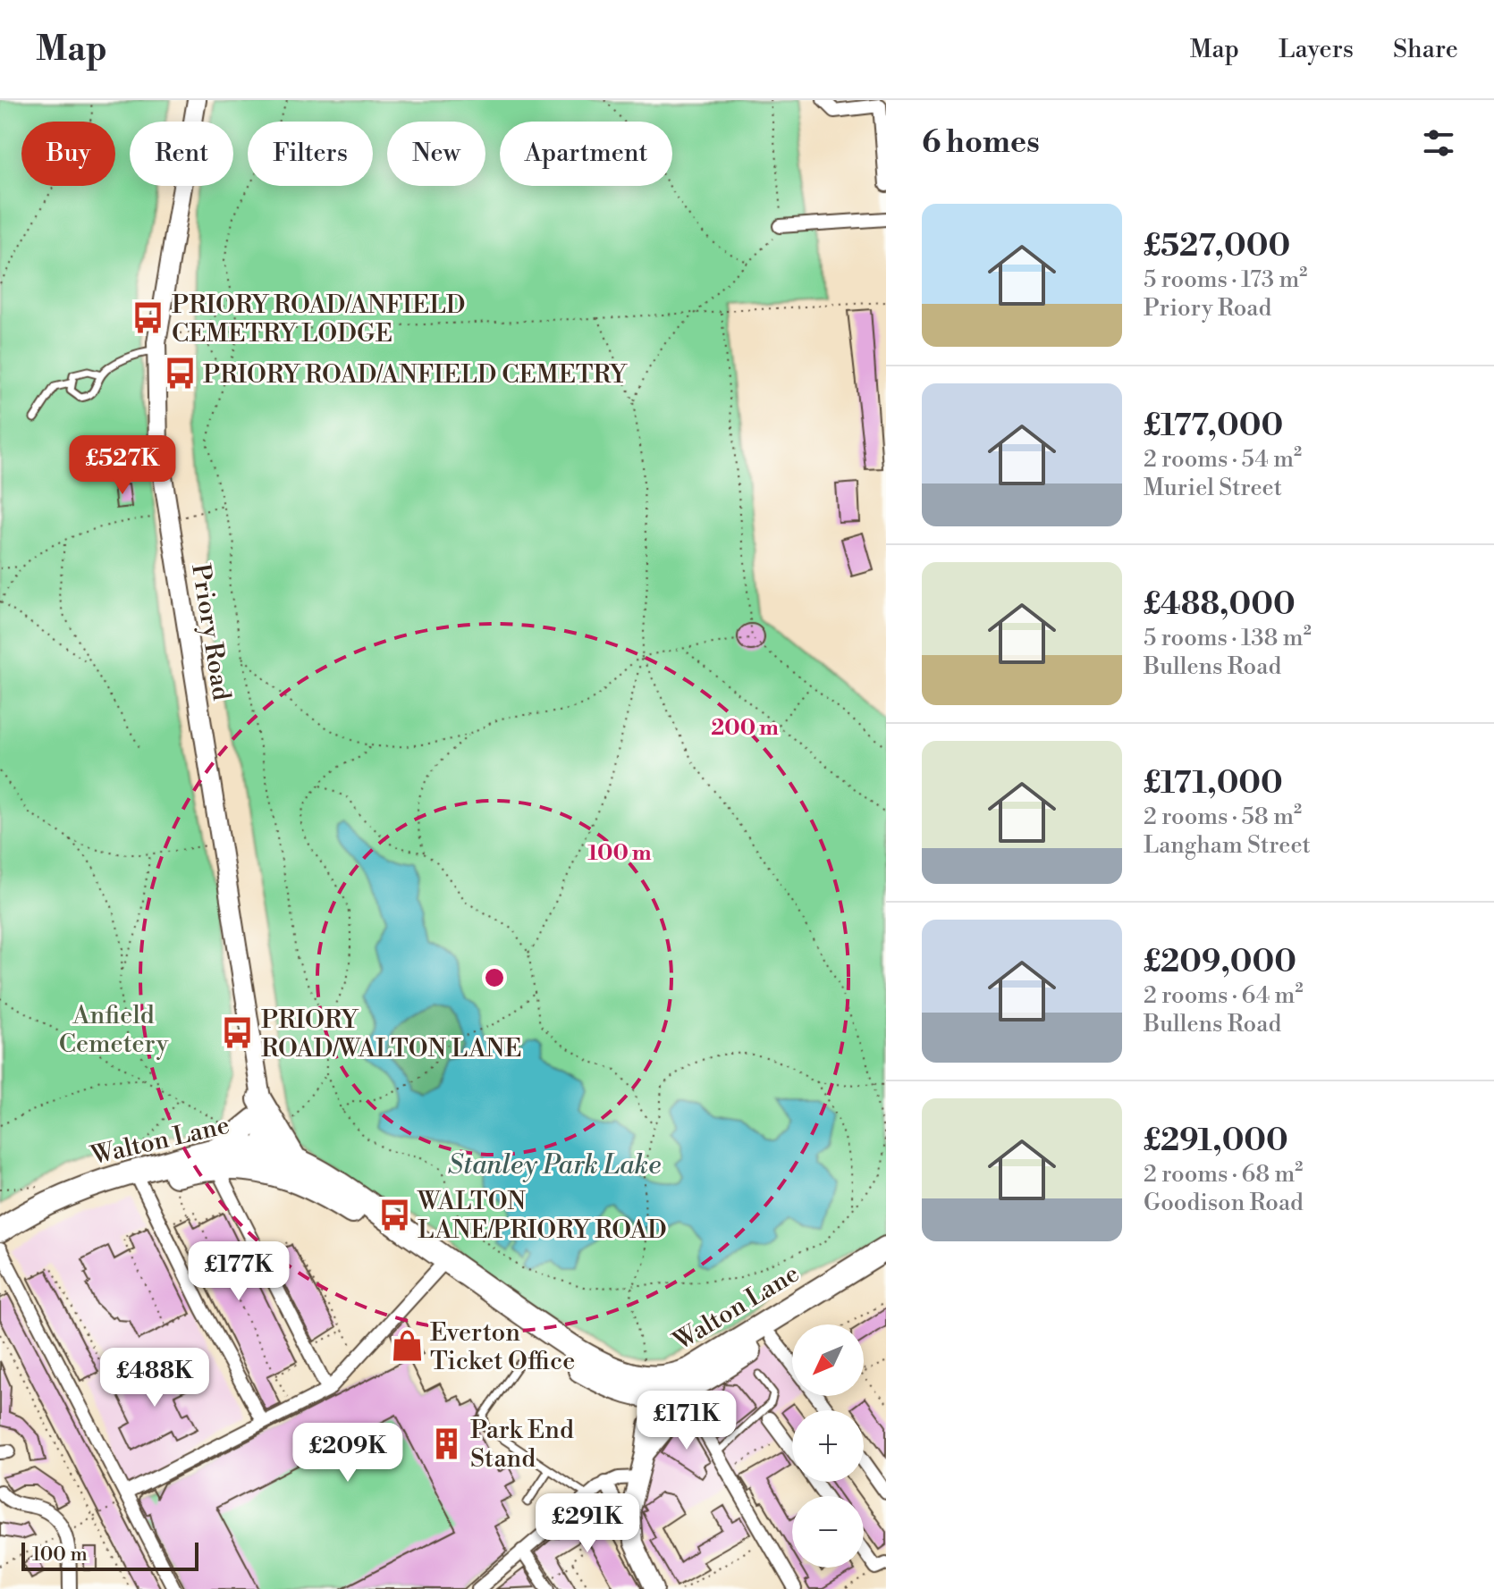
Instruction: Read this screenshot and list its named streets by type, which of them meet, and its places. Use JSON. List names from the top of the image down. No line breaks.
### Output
{"streets":{"highway":["Walton Lane"],"street":["Priory Road"]},"crossings":[["Priory Road","Walton Lane"]],"water":["Stanley Park Lake"],"parks":["Anfield Cemetery"],"places":{"bus stop":["PRIORY ROAD/ANFIELD CEMETRY LODGE","PRIORY ROAD/ANFIELD CEMETRY","PRIORY ROAD/WALTON LANE","WALTON LANE/PRIORY ROAD"],"shop":["Everton Ticket Office"],"building":["Park End Stand"]},"scale_bar":"100 m","north":"bottom left","page":{"header":"Map","nav":["Map","Layers","Share"],"heading":"6 homes","chip":["Buy","Rent","Filters","New","Apartment"],"list":[{"name":"£527,000","note":"5 rooms · 173 m² · Priory Road"},{"name":"£177,000","note":"2 rooms · 54 m² · Muriel Street"},{"name":"£488,000","note":"5 rooms · 138 m² · Bullens Road"},{"name":"£171,000","note":"2 rooms · 58 m² · Langham Street"},{"name":"£209,000","note":"2 rooms · 64 m² · Bullens Road"},{"name":"£291,000","note":"2 rooms · 68 m² · Goodison Road"}],"price":["£527K","£177K","£488K","£171K","£209K","£291K"],"map_buttons":["+","−"],"scale":"100 m"},"rings":["200 m","100 m"]}
